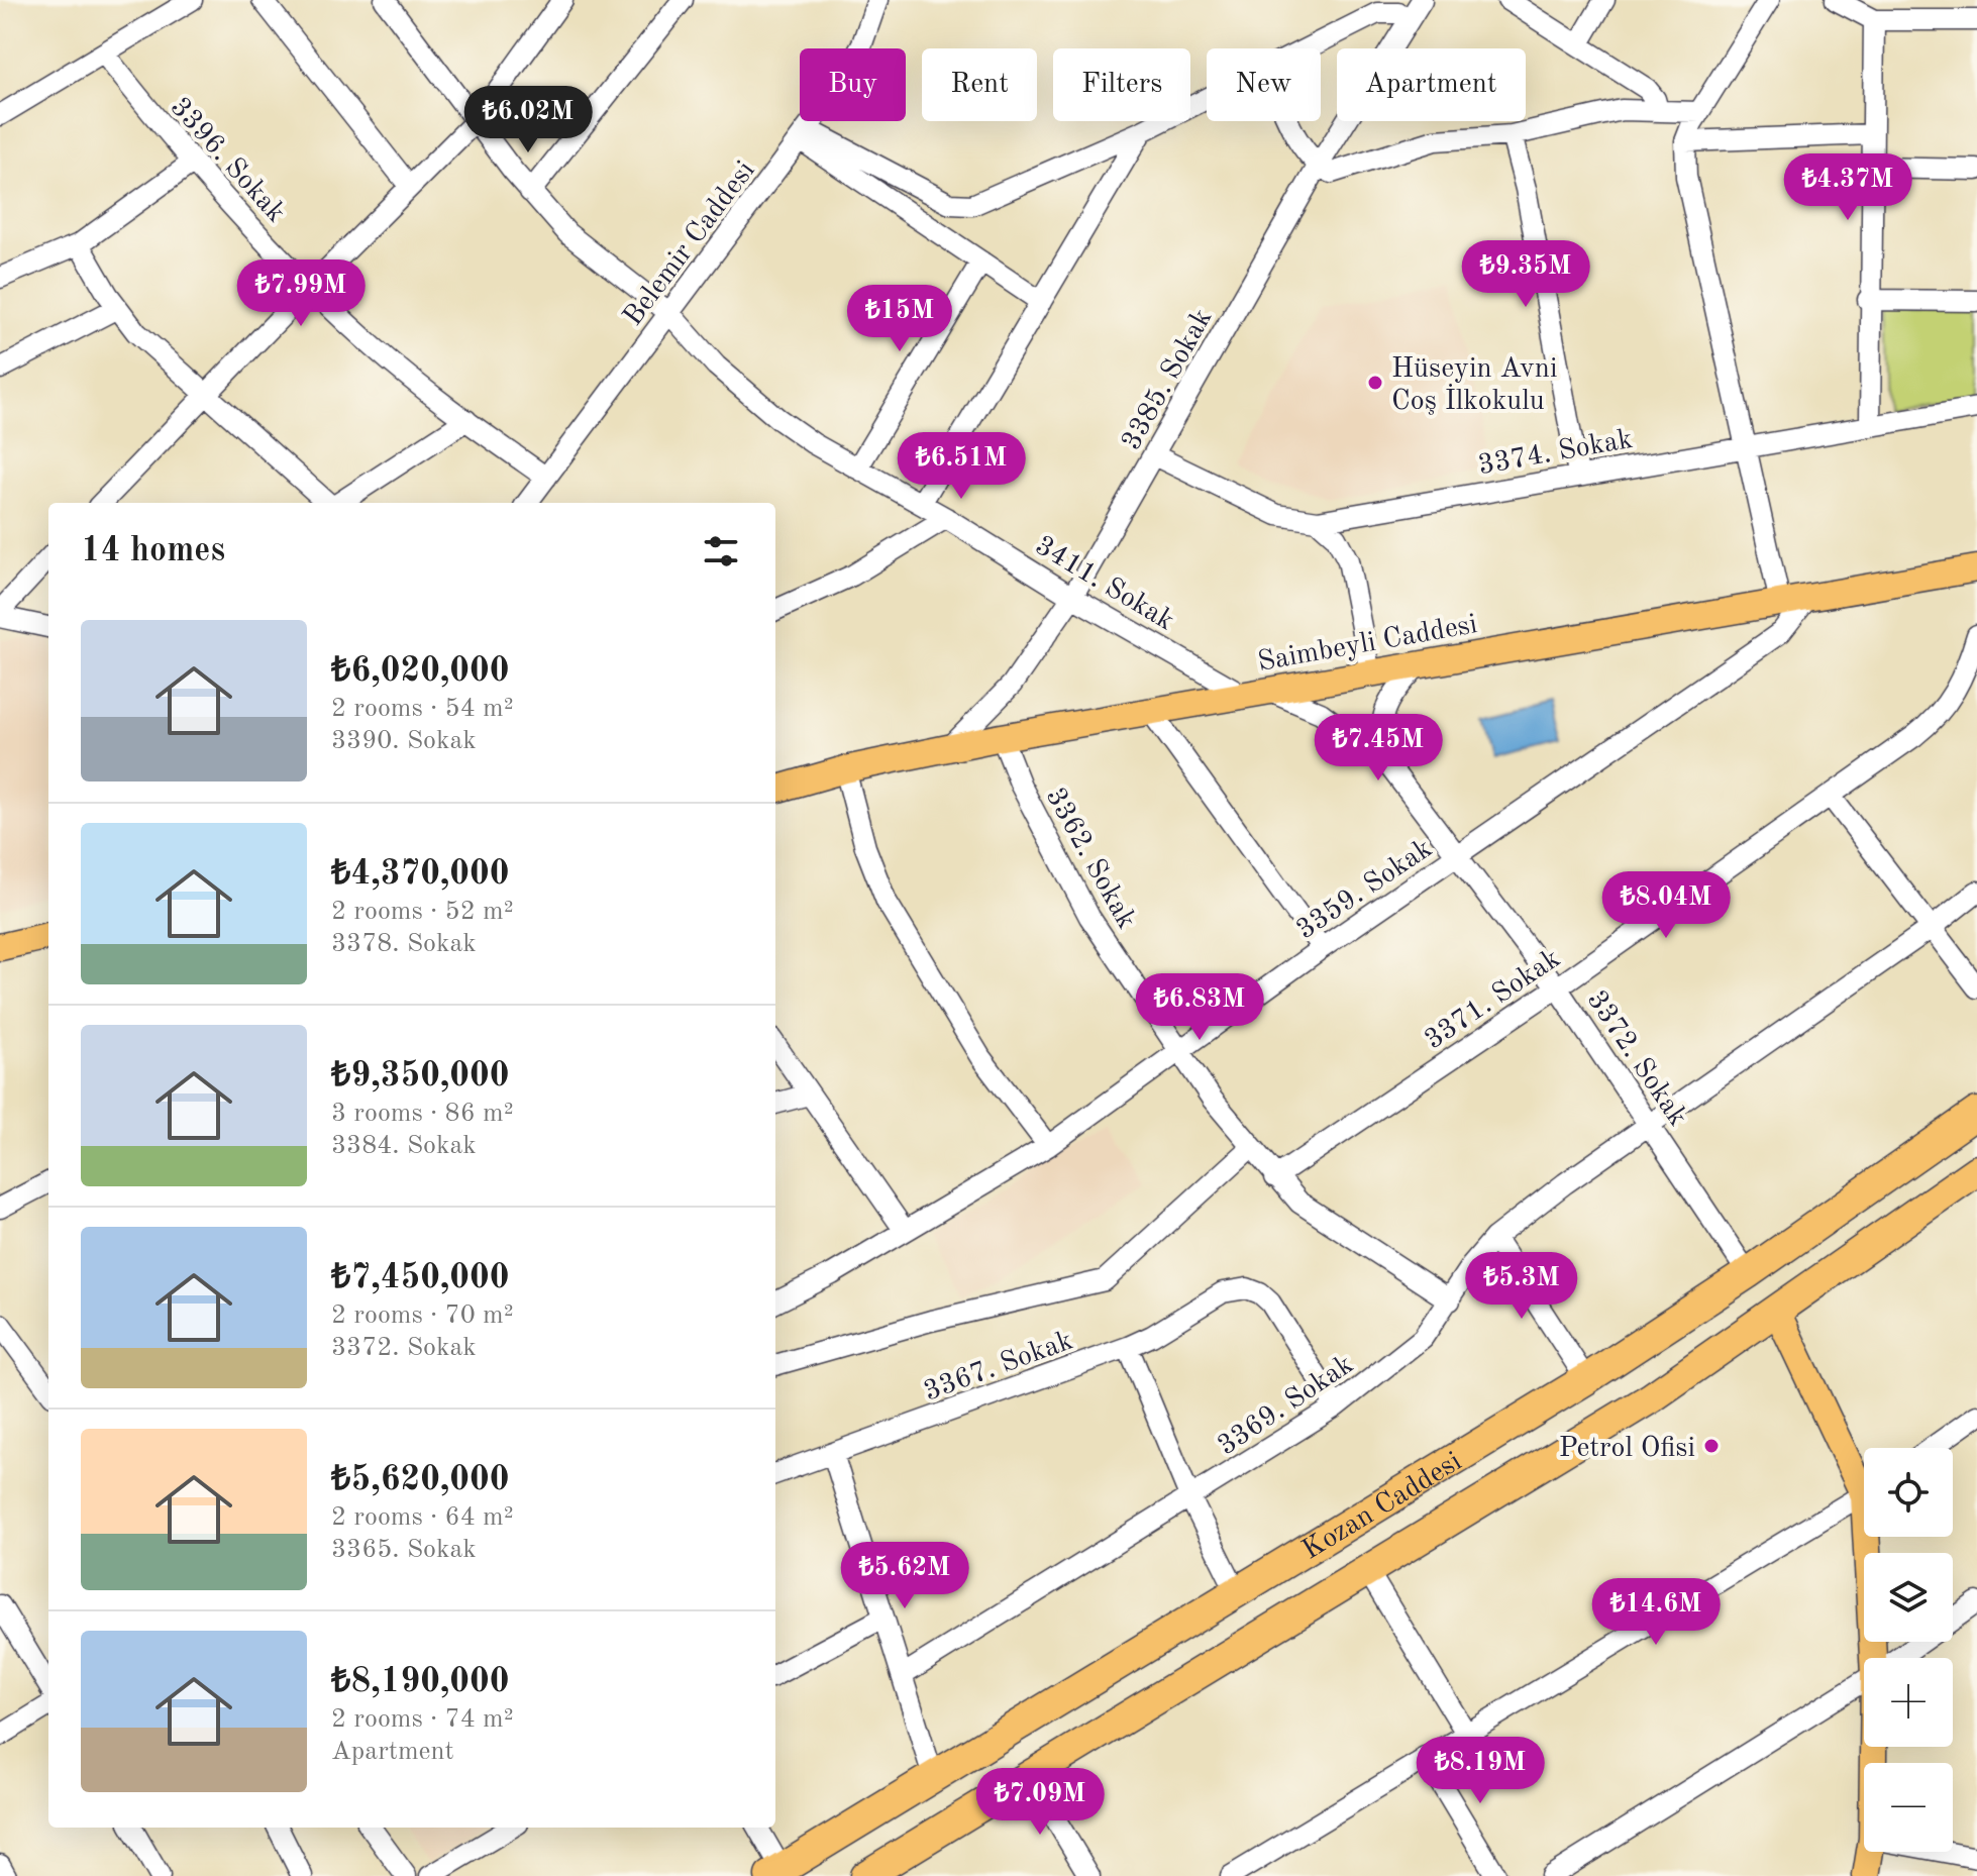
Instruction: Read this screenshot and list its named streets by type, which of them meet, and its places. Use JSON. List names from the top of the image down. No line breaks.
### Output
{"streets":{"highway":["Kozan Caddesi"],"main road":["Saimbeyli Caddesi"],"street":["3396. Sokak","Belemir Caddesi","3385. Sokak","3374. Sokak","3411. Sokak","3362. Sokak","3359. Sokak","3371. Sokak","3372. Sokak","3367. Sokak","3369. Sokak"]},"crossings":[["3396. Sokak","Belemir Caddesi"],["Belemir Caddesi","3411. Sokak"],["3385. Sokak","3374. Sokak"],["3385. Sokak","3411. Sokak"],["3385. Sokak","Saimbeyli Caddesi"],["3411. Sokak","Saimbeyli Caddesi"],["3411. Sokak","3372. Sokak"],["Saimbeyli Caddesi","3362. Sokak"],["Saimbeyli Caddesi","3359. Sokak"],["3362. Sokak","3359. Sokak"],["3362. Sokak","3371. Sokak"],["3362. Sokak","3369. Sokak"],["3359. Sokak","3372. Sokak"],["3371. Sokak","3372. Sokak"],["3372. Sokak","3369. Sokak"],["3372. Sokak","Kozan Caddesi"],["3367. Sokak","3369. Sokak"]],"places":["Hüseyin Avni Coş İlkokulu","Petrol Ofisi"],"page":{"chip":["Buy","Rent","Filters","New","Apartment"],"price":["₺6.02M","₺4.37M","₺9.35M","₺7.99M","₺15M","₺6.51M","₺7.45M","₺8.04M","₺6.83M","₺5.3M","₺5.62M","₺14.6M","₺8.19M","₺7.09M"],"heading":"14 homes","list":[{"name":"₺6,020,000","note":"2 rooms · 54 m² · 3390. Sokak"},{"name":"₺4,370,000","note":"2 rooms · 52 m² · 3378. Sokak"},{"name":"₺9,350,000","note":"3 rooms · 86 m² · 3384. Sokak"},{"name":"₺7,450,000","note":"2 rooms · 70 m² · 3372. Sokak"},{"name":"₺5,620,000","note":"2 rooms · 64 m² · 3365. Sokak"},{"name":"₺8,190,000","note":"2 rooms · 74 m² · Apartment"}],"map_buttons":["+","−"]}}
